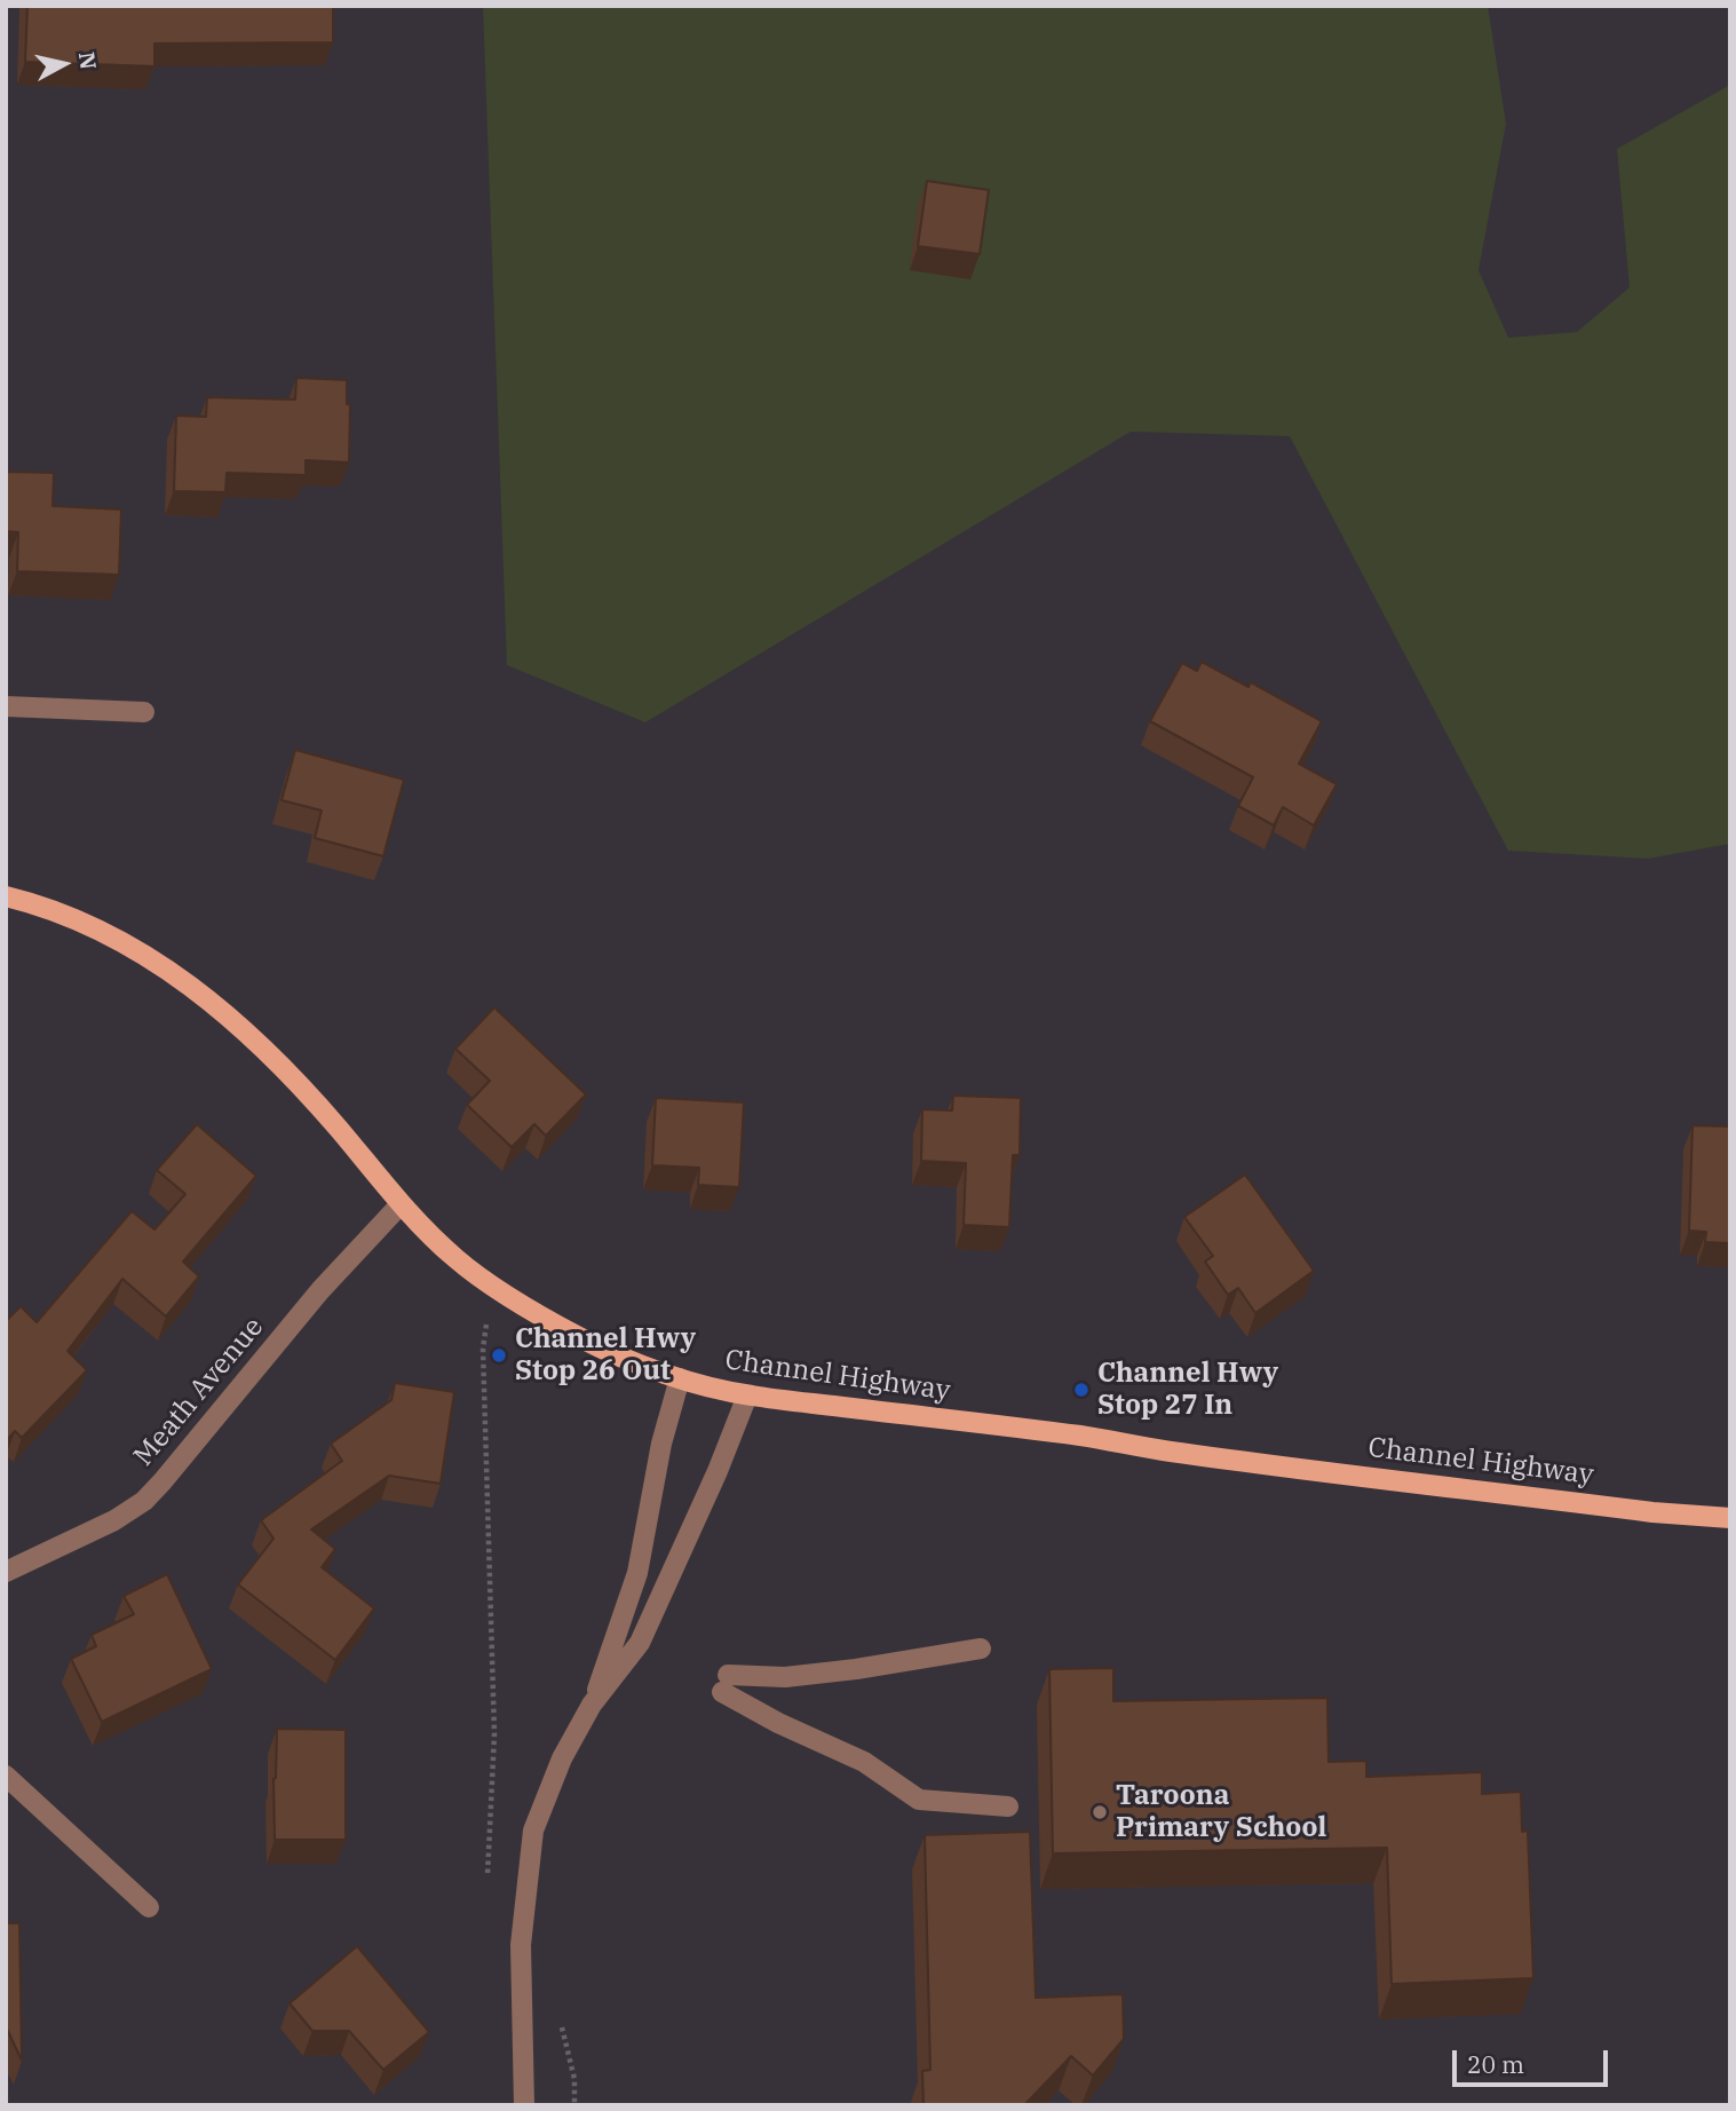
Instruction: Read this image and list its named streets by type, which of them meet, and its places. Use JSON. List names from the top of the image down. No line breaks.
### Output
{"streets":{"main road":["Channel Highway"],"street":["Meath Avenue"]},"crossings":[["Channel Highway","Meath Avenue"]],"places":["Channel Hwy Stop 26 Out","Channel Hwy Stop 27 In","Taroona Primary School"],"scale_bar":"20 m","north":"right"}
